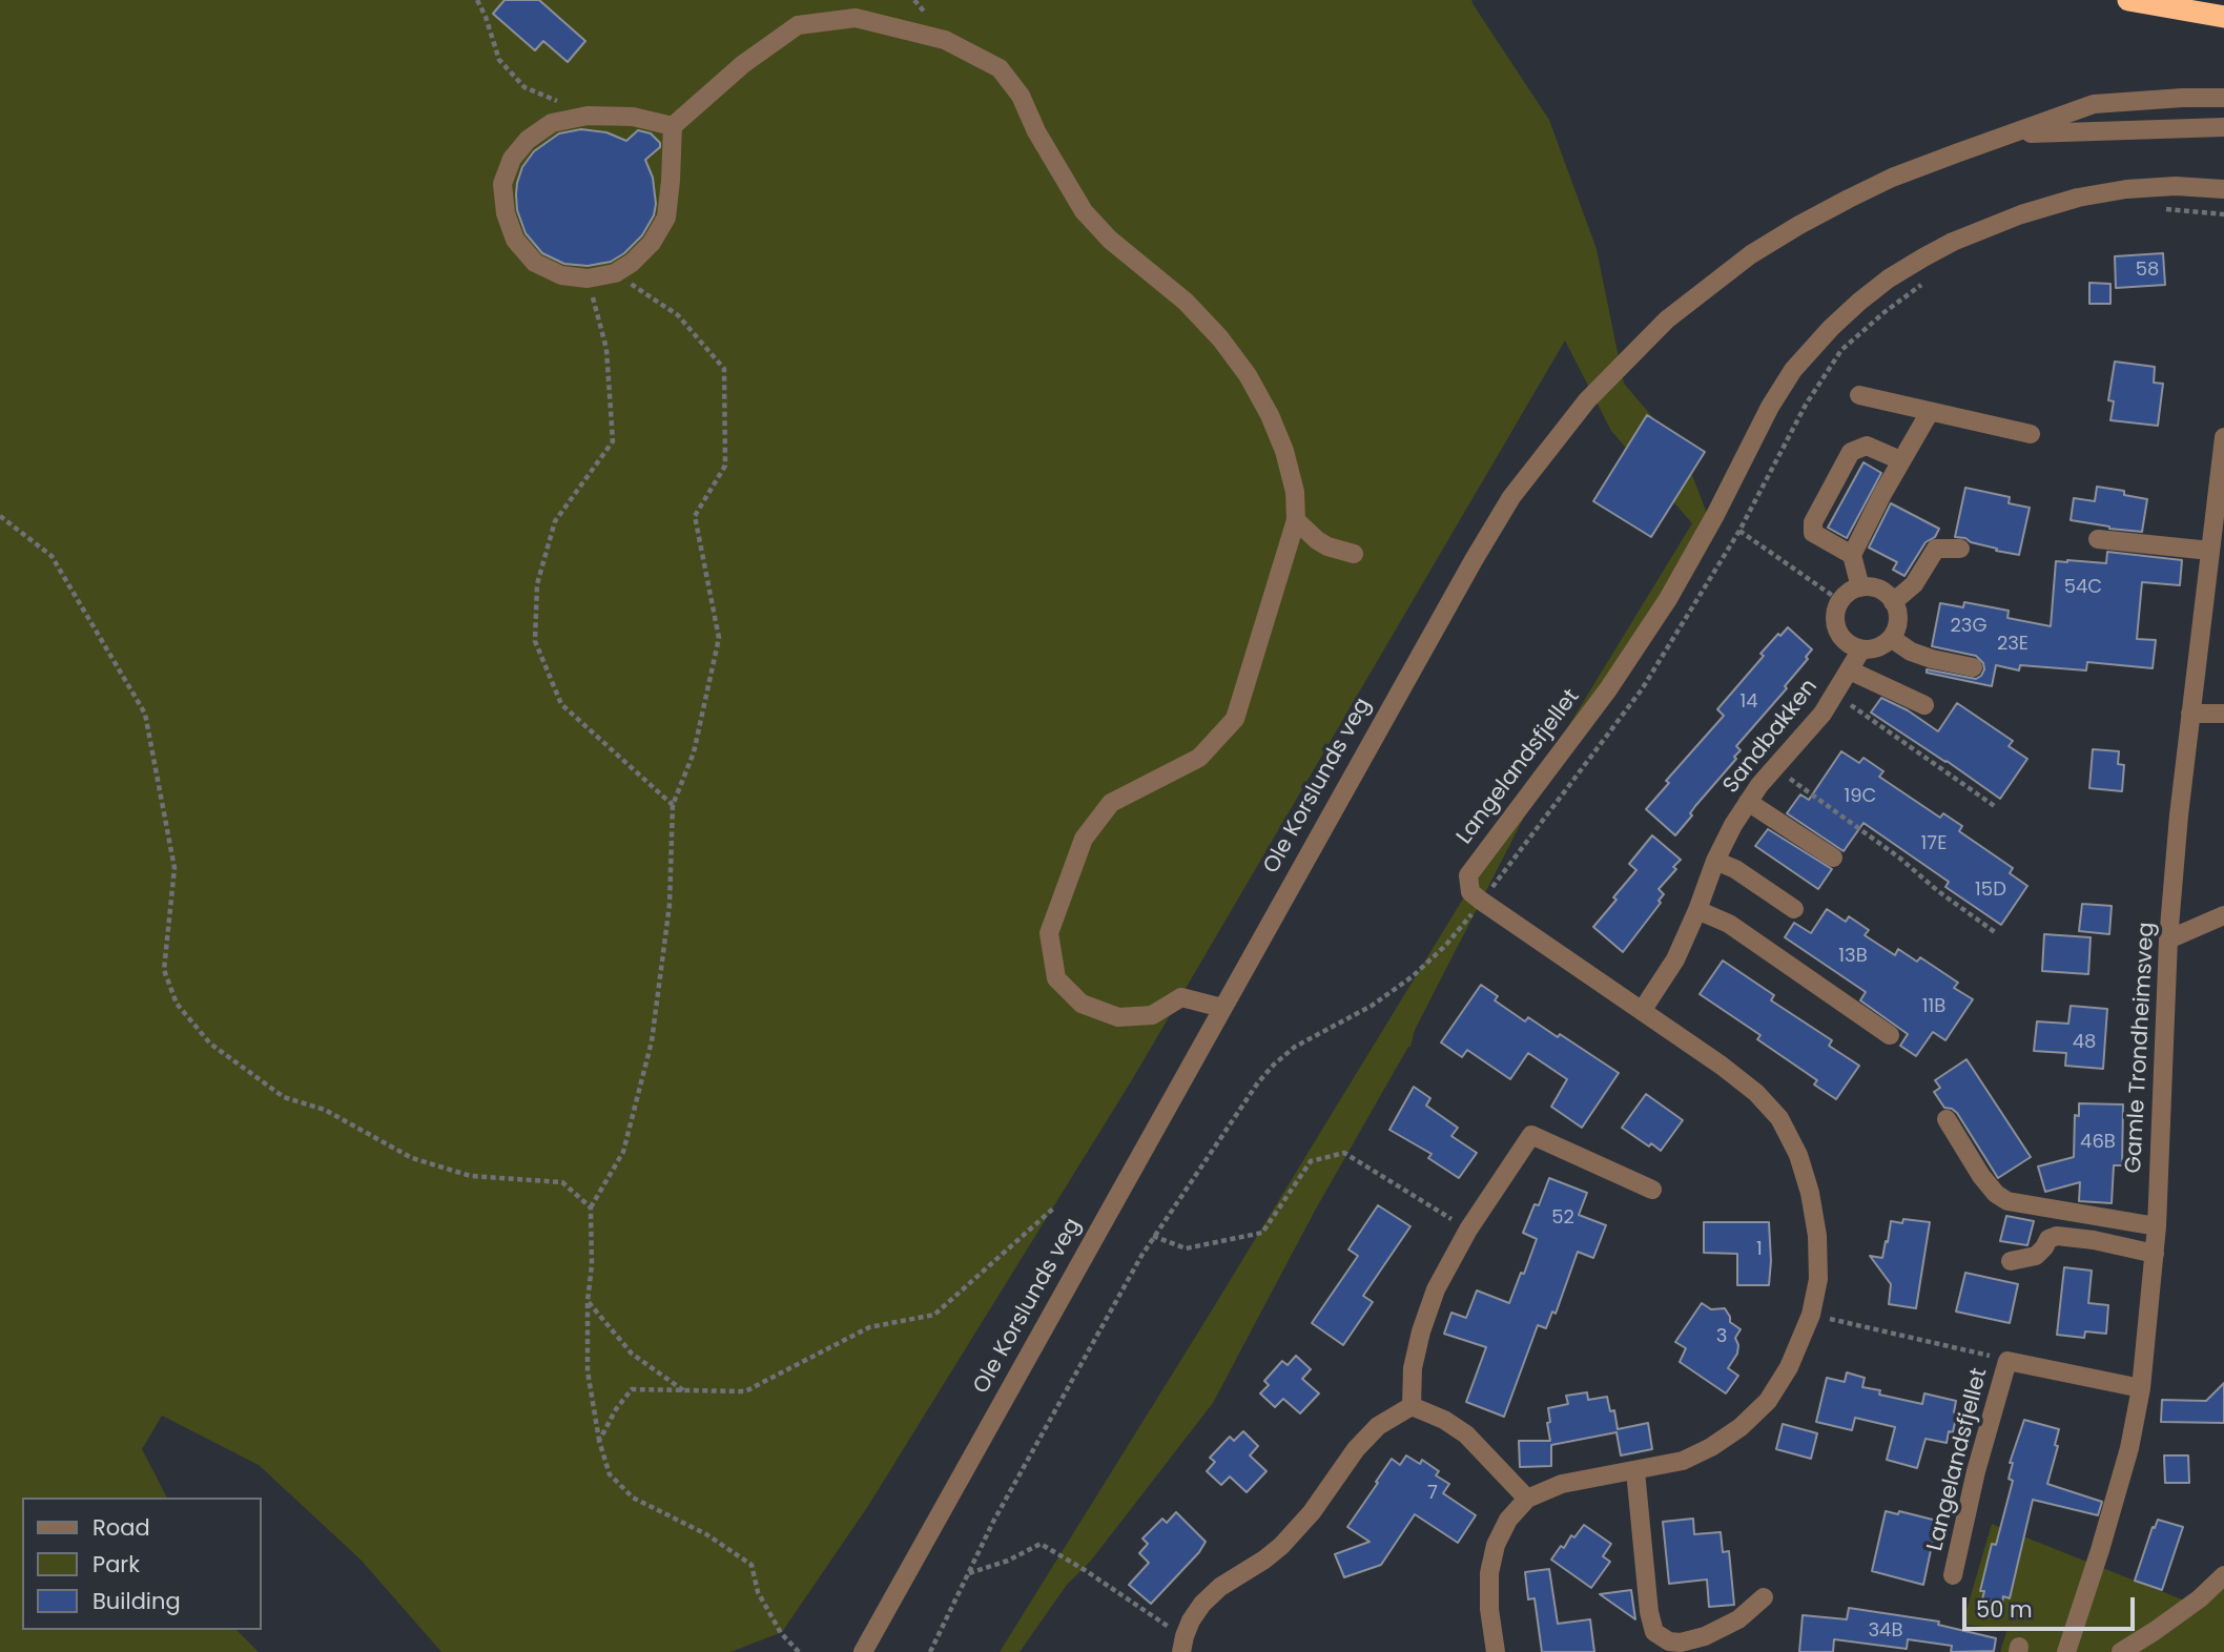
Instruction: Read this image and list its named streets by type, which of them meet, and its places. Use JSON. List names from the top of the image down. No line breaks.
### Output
{"streets":{"street":["Sandbakken","Langelandsfjellet","Ole Korslunds veg","Gamle Trondheimsveg"]},"crossings":[["Langelandsfjellet","Gamle Trondheimsveg"]],"house_numbers":["58","54C","23G","23E","14","19C","17E","15D","13B","11B","48","46B","52","1","3","7","34B"],"legend":["Road","Park","Building"],"scale_bar":"50 m"}
